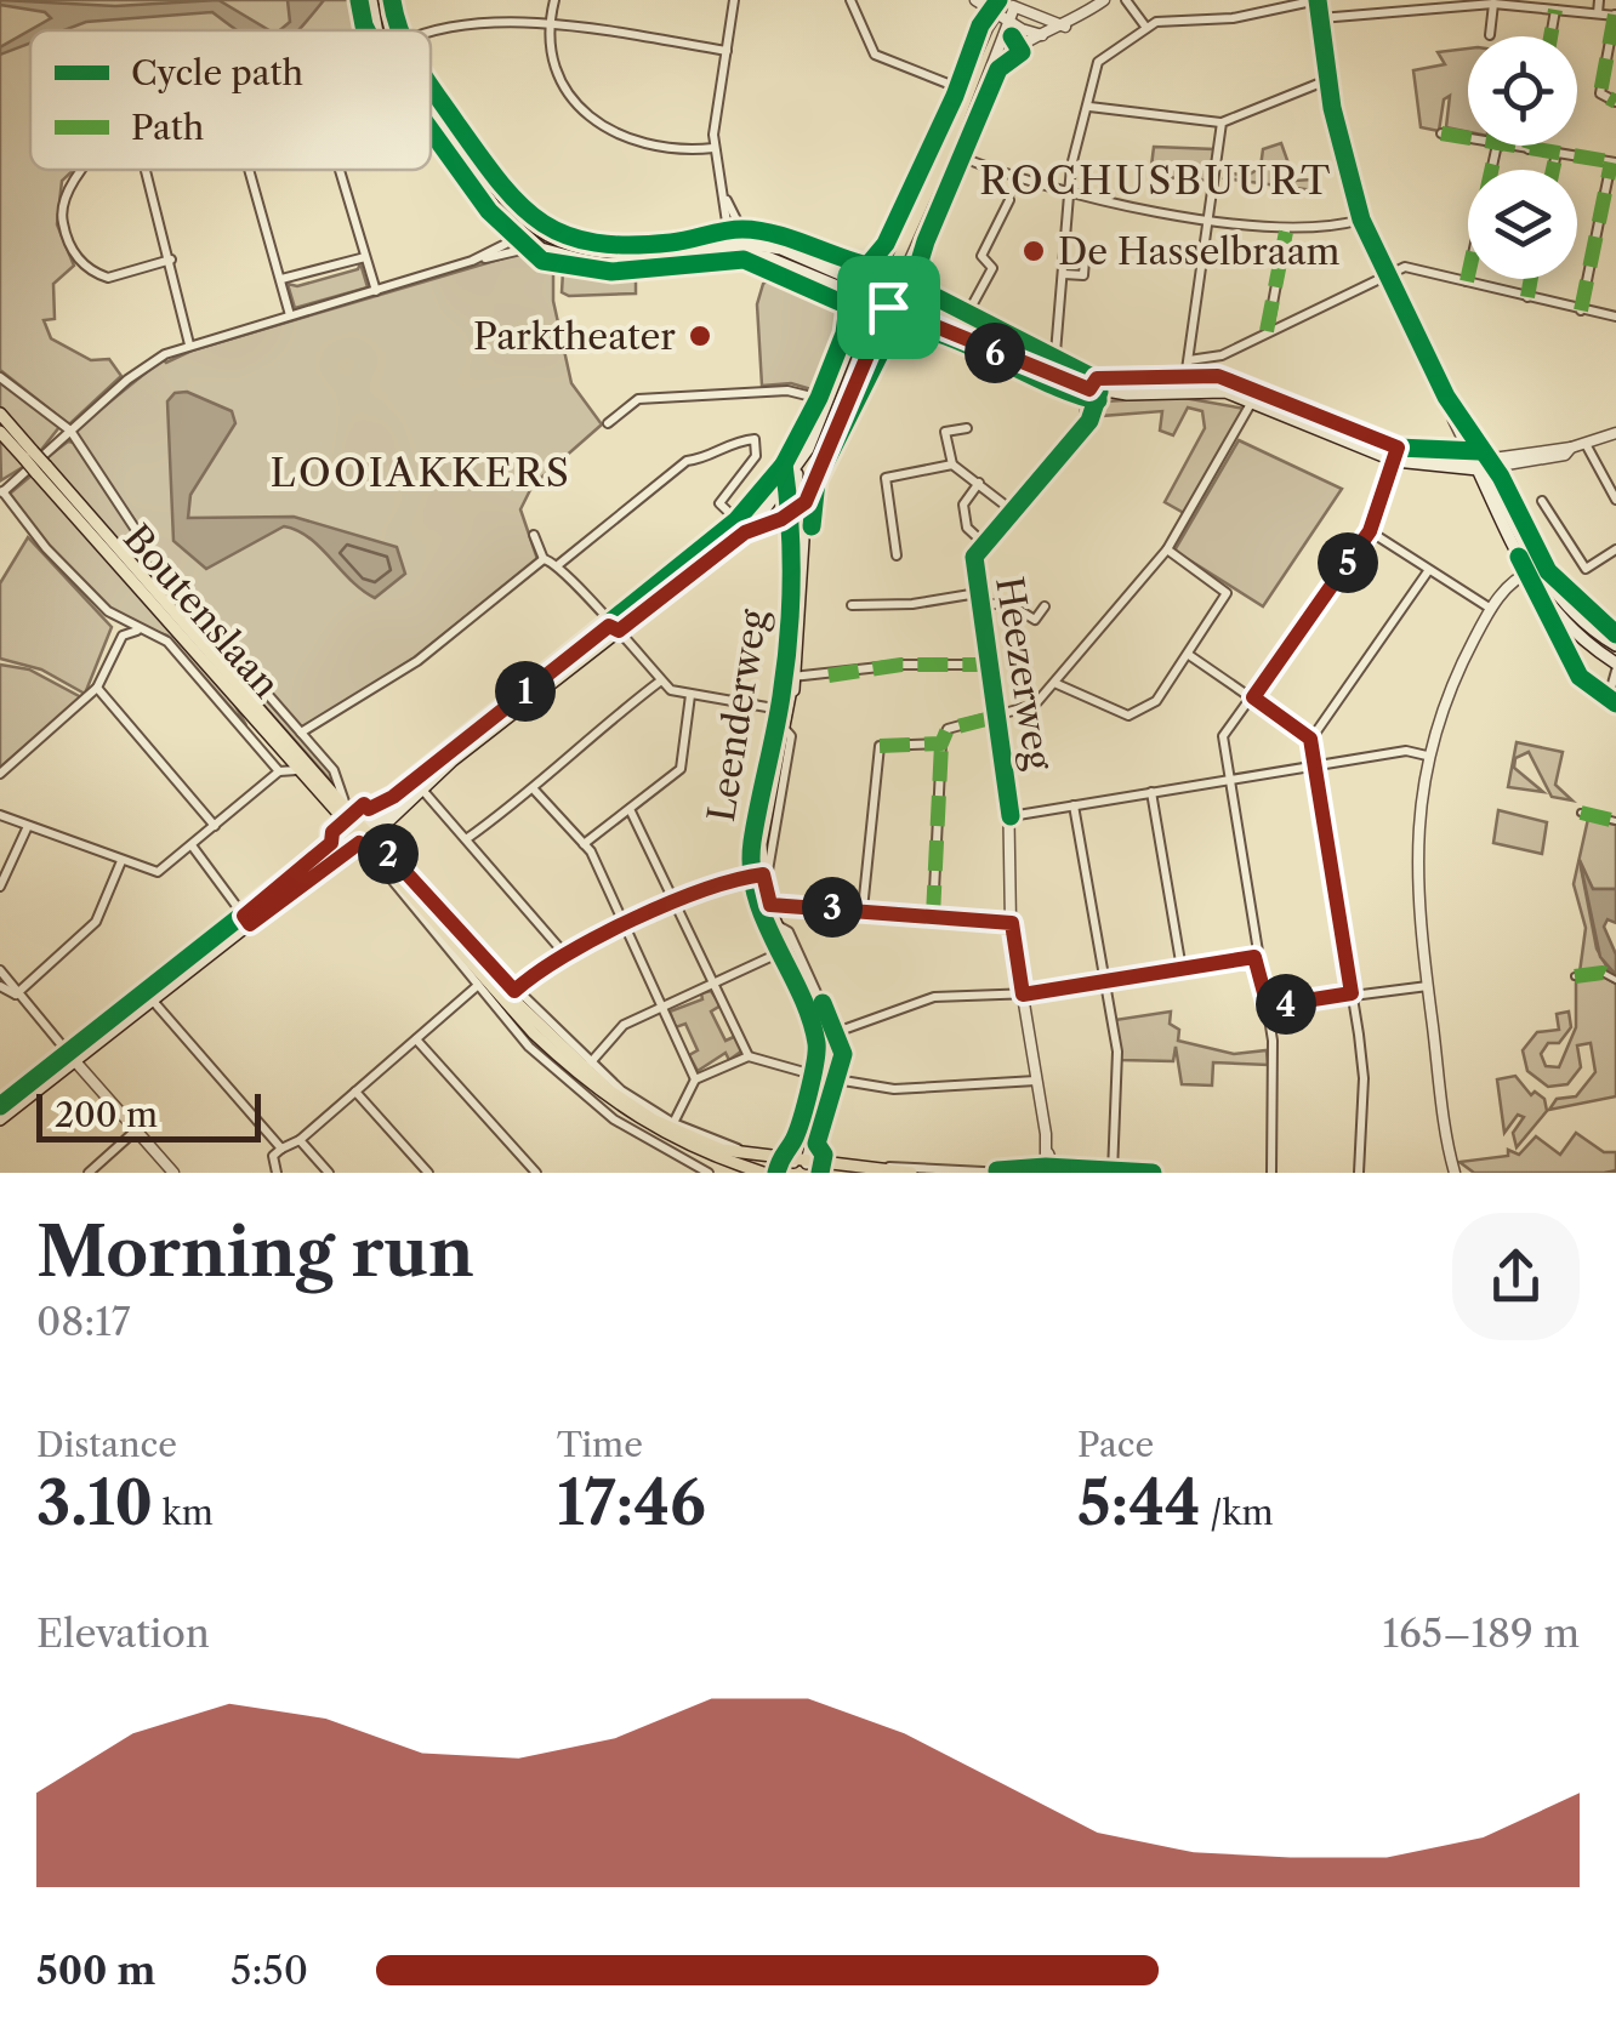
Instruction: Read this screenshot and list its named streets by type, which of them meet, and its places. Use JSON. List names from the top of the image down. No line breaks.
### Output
{"streets":{"main road":["Boutenslaan","Leenderweg"],"street":["Heezerweg"]},"crossings":[["Boutenslaan","Leenderweg"]],"districts":["ROCHUSBUURT","LOOIAKKERS"],"places":["De Hasselbraam","Parktheater"],"legend":["Cycle path","Path"],"scale_bar":"200 m","page":{"pins":["6","5","1","2","3","4"],"scale":"200 m","heading":["Morning run","08:17"],"stats":[["Distance","3.10 km"],["Time","17:46"],["Pace","5:44 /km"]],"chart":["Elevation","165–189 m"],"list":[{"name":"500 m","note":"5:50"}]}}
